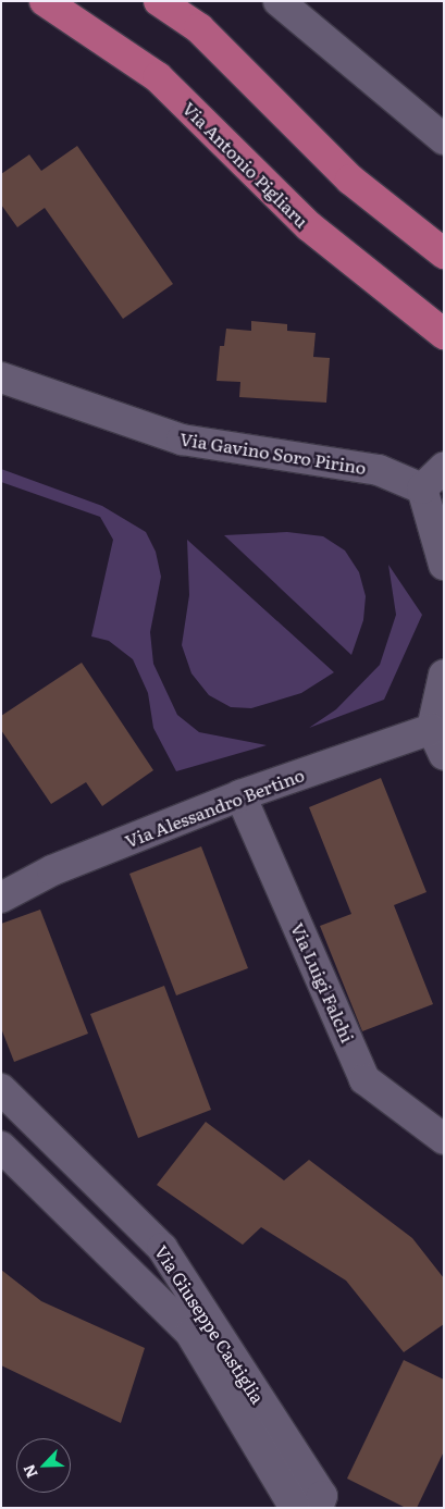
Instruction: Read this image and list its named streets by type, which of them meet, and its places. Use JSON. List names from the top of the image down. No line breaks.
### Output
{"streets":{"main road":["Via Antonio Pigliaru"],"street":["Via Gavino Soro Pirino","Via Alessandro Bertino","Via Luigi Falchi","Via Giuseppe Castiglia"]},"crossings":[["Via Alessandro Bertino","Via Luigi Falchi"]],"north":"bottom left"}
